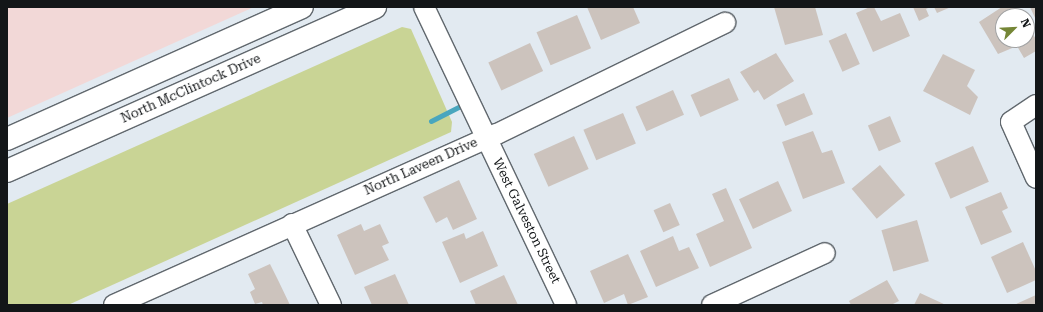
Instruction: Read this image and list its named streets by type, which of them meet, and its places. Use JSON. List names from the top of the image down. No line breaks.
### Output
{"streets":{"main road":["North McClintock Drive"],"street":["North Laveen Drive","West Galveston Street"]},"crossings":[["North Laveen Drive","West Galveston Street"]],"north":"top right"}
